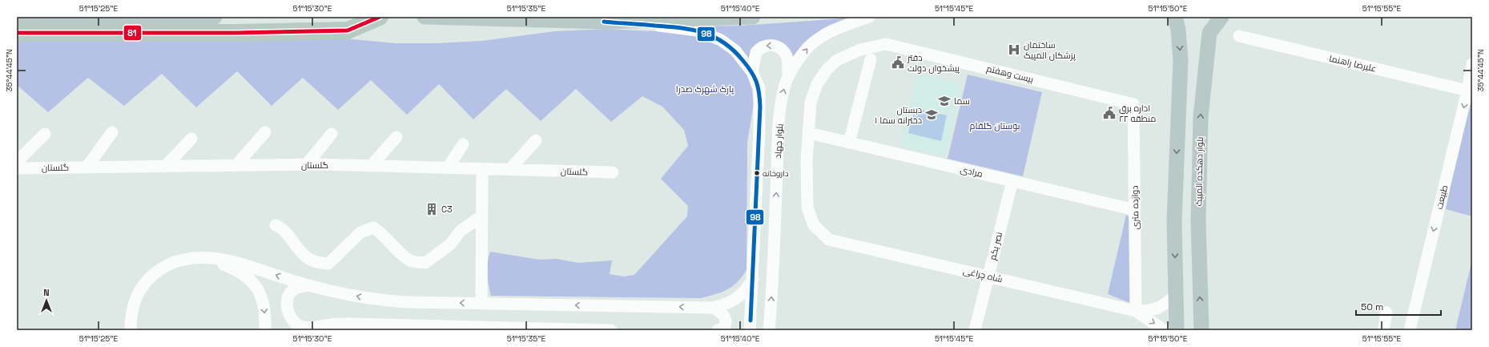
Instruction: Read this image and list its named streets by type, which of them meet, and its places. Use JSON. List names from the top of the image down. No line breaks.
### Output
{"streets":{"main road":["بلوار دهکده المپیک"],"street":["علیرضا راهنما","بیست وهفتم","بلوار جهاد","گلستان","مرادی","طبیعت","دوازده متری","نصر یکم","شاه چراغی"]},"crossings":[["علیرضا راهنما","طبیعت"],["بیست وهفتم","مرادی"],["بیست وهفتم","دوازده متری"],["بیست وهفتم","شاه چراغی"],["مرادی","دوازده متری"],["مرادی","نصر یکم"],["مرادی","شاه چراغی"],["دوازده متری","شاه چراغی"],["نصر یکم","شاه چراغی"]],"one_way":["طبیعت"],"parks":["پارک شهرک صدرا","بوستان گلفام"],"places":{"hospital":["ساختمان پزشکان المپیک"],"public building":["دفتر پیشخوان دولت","اداره برق منطقه ۲۲"],"school or university":["سما","دبستان دخترانه سما ۱"],"other":["داروخانه"],"building":["C3"]},"lines":["transit line 81","transit line 98"],"scale_bar":"50 m","north":"top","coordinates":["51°15'25\"E","51°15'30\"E","51°15'35\"E","51°15'40\"E","51°15'45\"E","51°15'50\"E","51°15'55\"E","35°44'45\"N"]}
